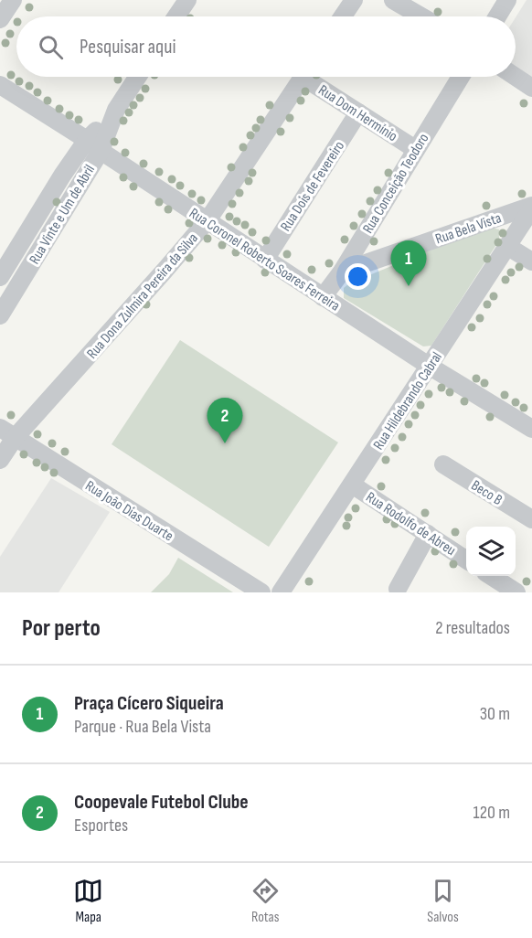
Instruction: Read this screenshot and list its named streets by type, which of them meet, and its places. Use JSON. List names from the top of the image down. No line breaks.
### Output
{"streets":{"street":["Rua Dom Hermínio","Rua Conceição Teodoro","Rua Dois de Fevereiro","Rua Vinte e Um de Abril","Rua Bela Vista","Rua Coronel Roberto Soares Ferreira","Rua Dona Zulmira Pereira da Silva","Rua Hildebrando Cabral","Beco B","Rua João Dias Duarte","Rua Rodolfo de Abreu"]},"crossings":[["Rua Dom Hermínio","Rua Conceição Teodoro"],["Rua Dom Hermínio","Rua Dois de Fevereiro"],["Rua Conceição Teodoro","Rua Bela Vista"],["Rua Conceição Teodoro","Rua Coronel Roberto Soares Ferreira"],["Rua Dois de Fevereiro","Rua Coronel Roberto Soares Ferreira"],["Rua Vinte e Um de Abril","Rua Coronel Roberto Soares Ferreira"],["Rua Bela Vista","Rua Hildebrando Cabral"],["Rua Coronel Roberto Soares Ferreira","Rua Dona Zulmira Pereira da Silva"],["Rua Coronel Roberto Soares Ferreira","Rua Hildebrando Cabral"],["Rua Dona Zulmira Pereira da Silva","Rua João Dias Duarte"],["Rua Hildebrando Cabral","Rua Rodolfo de Abreu"]],"page":{"search":"Pesquisar aqui","pins":["1","2"],"heading":["Por perto","2 resultados"],"list":[{"mark":"1","name":"Praça Cícero Siqueira","note":"Parque · Rua Bela Vista","value":"30 m"},{"mark":"2","name":"Coopevale Futebol Clube","note":"Esportes","value":"120 m"}],"nav":["Mapa","Rotas","Salvos"]}}
